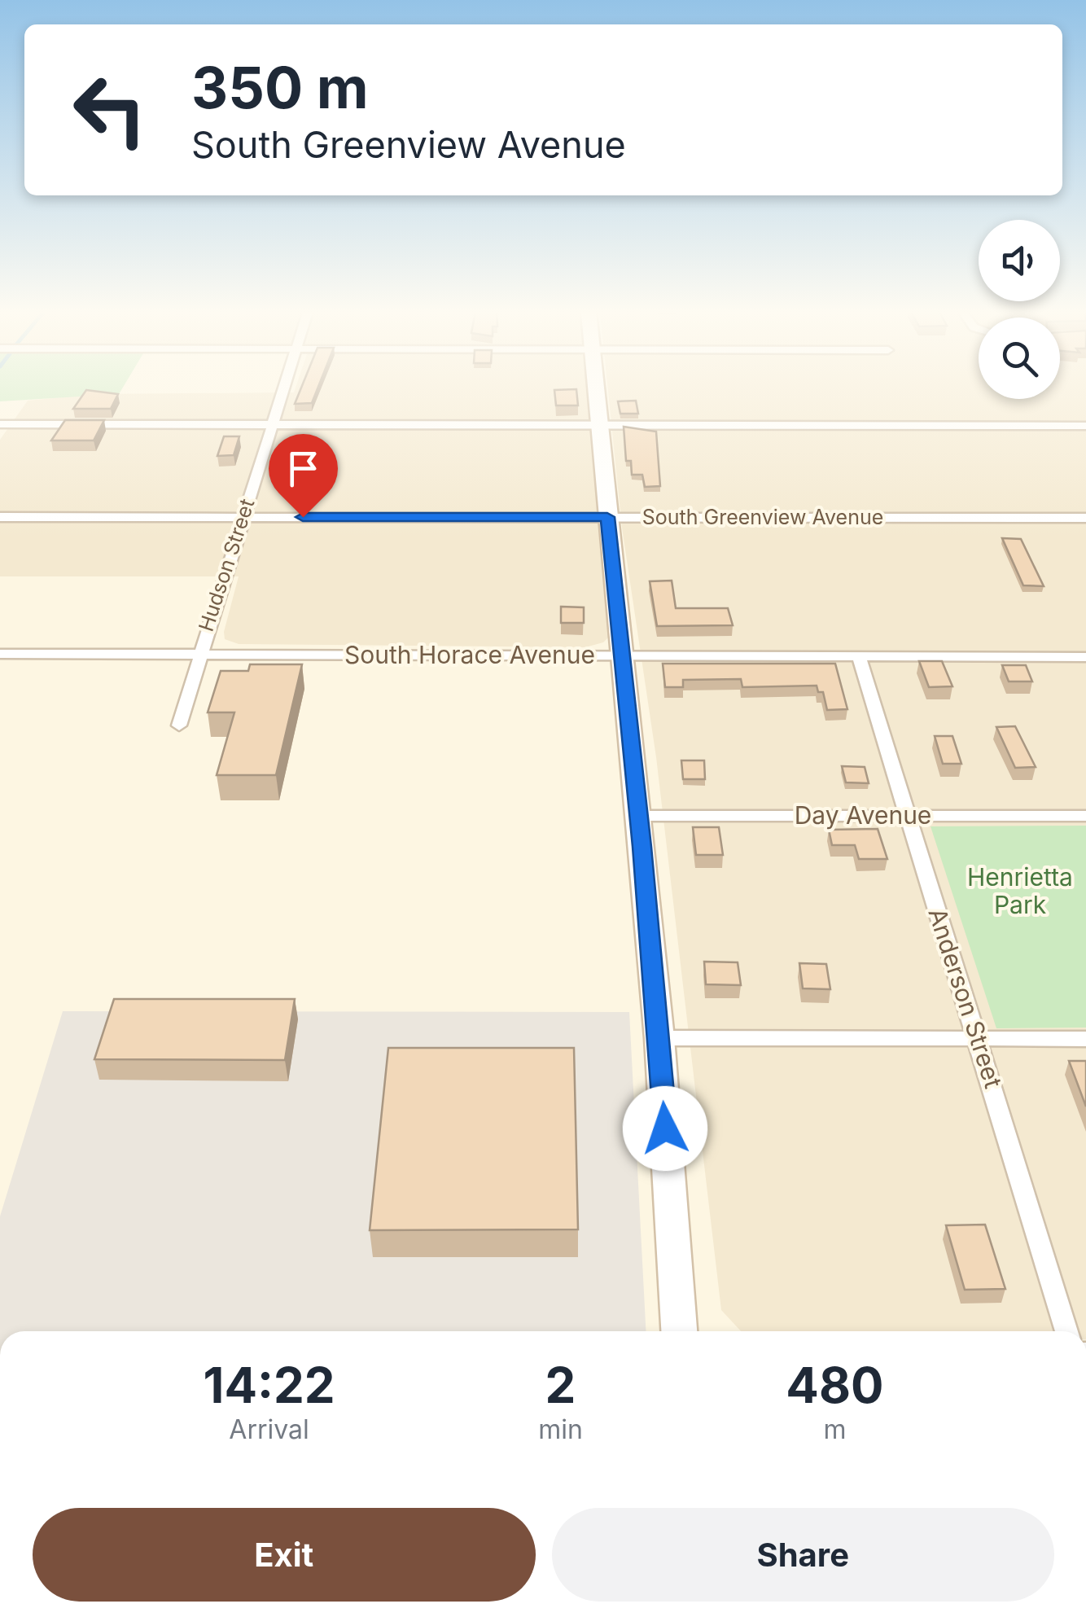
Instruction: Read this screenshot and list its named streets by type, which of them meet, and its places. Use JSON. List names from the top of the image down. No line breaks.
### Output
{"streets":{"street":["South Greenview Avenue","Hudson Street","South Horace Avenue","Day Avenue","Anderson Street"]},"crossings":[["South Greenview Avenue","Hudson Street"],["Hudson Street","South Horace Avenue"],["South Horace Avenue","Anderson Street"],["Day Avenue","Anderson Street"]],"parks":["Henrietta Park"],"page":{"turn":["350 m","South Greenview Avenue"],"eta":["14:22","Arrival","2","min","480","m"],"buttons":["Exit","Share"]}}
